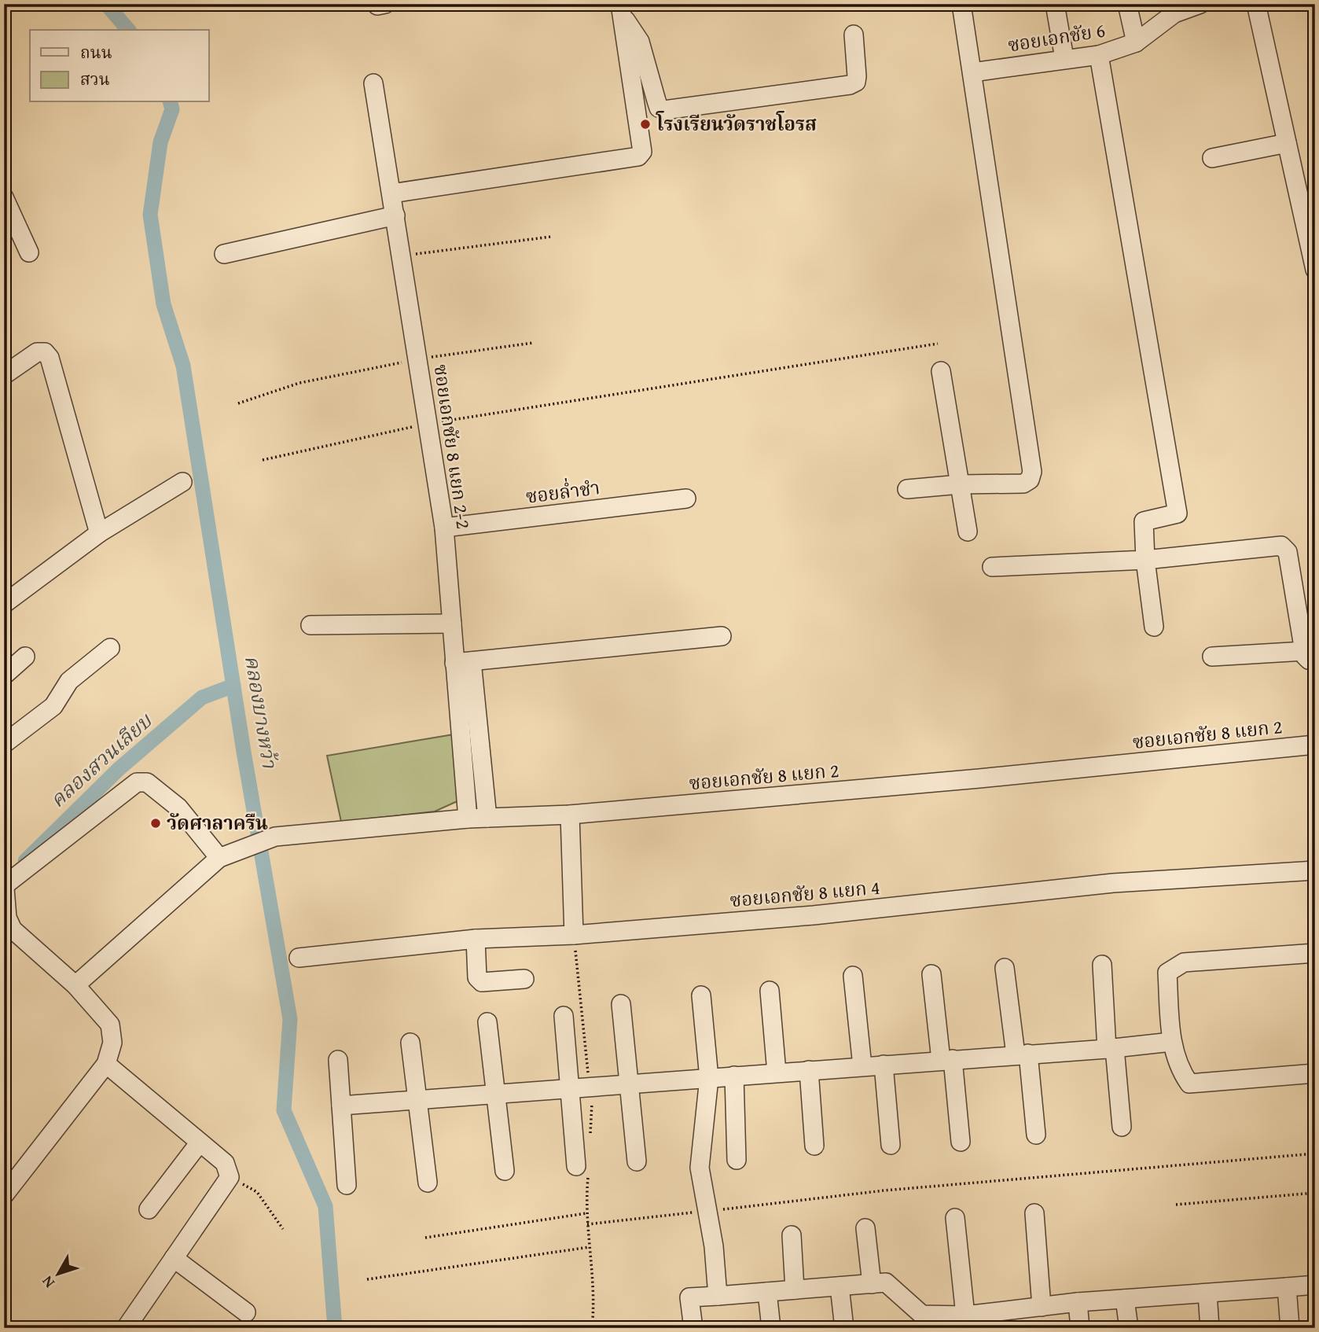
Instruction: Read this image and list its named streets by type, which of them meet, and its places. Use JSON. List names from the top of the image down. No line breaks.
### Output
{"streets":{"street":["ซอยเอกชัย 6","ซอยเอกชัย 8 แยก 2-2","ซอยล่ำชำ","ซอยเอกชัย 8 แยก 2","ซอยเอกชัย 8 แยก 4"]},"crossings":[["ซอยเอกชัย 8 แยก 2-2","ซอยล่ำชำ"],["ซอยเอกชัย 8 แยก 2-2","ซอยเอกชัย 8 แยก 2"]],"water":["คลองบางหว้า","คลองสวนเลียบ"],"places":["โรงเรียนวัดราชโอรส","วัดศาลาครืน"],"legend":["ถนน","สวน"],"north":"bottom left"}
